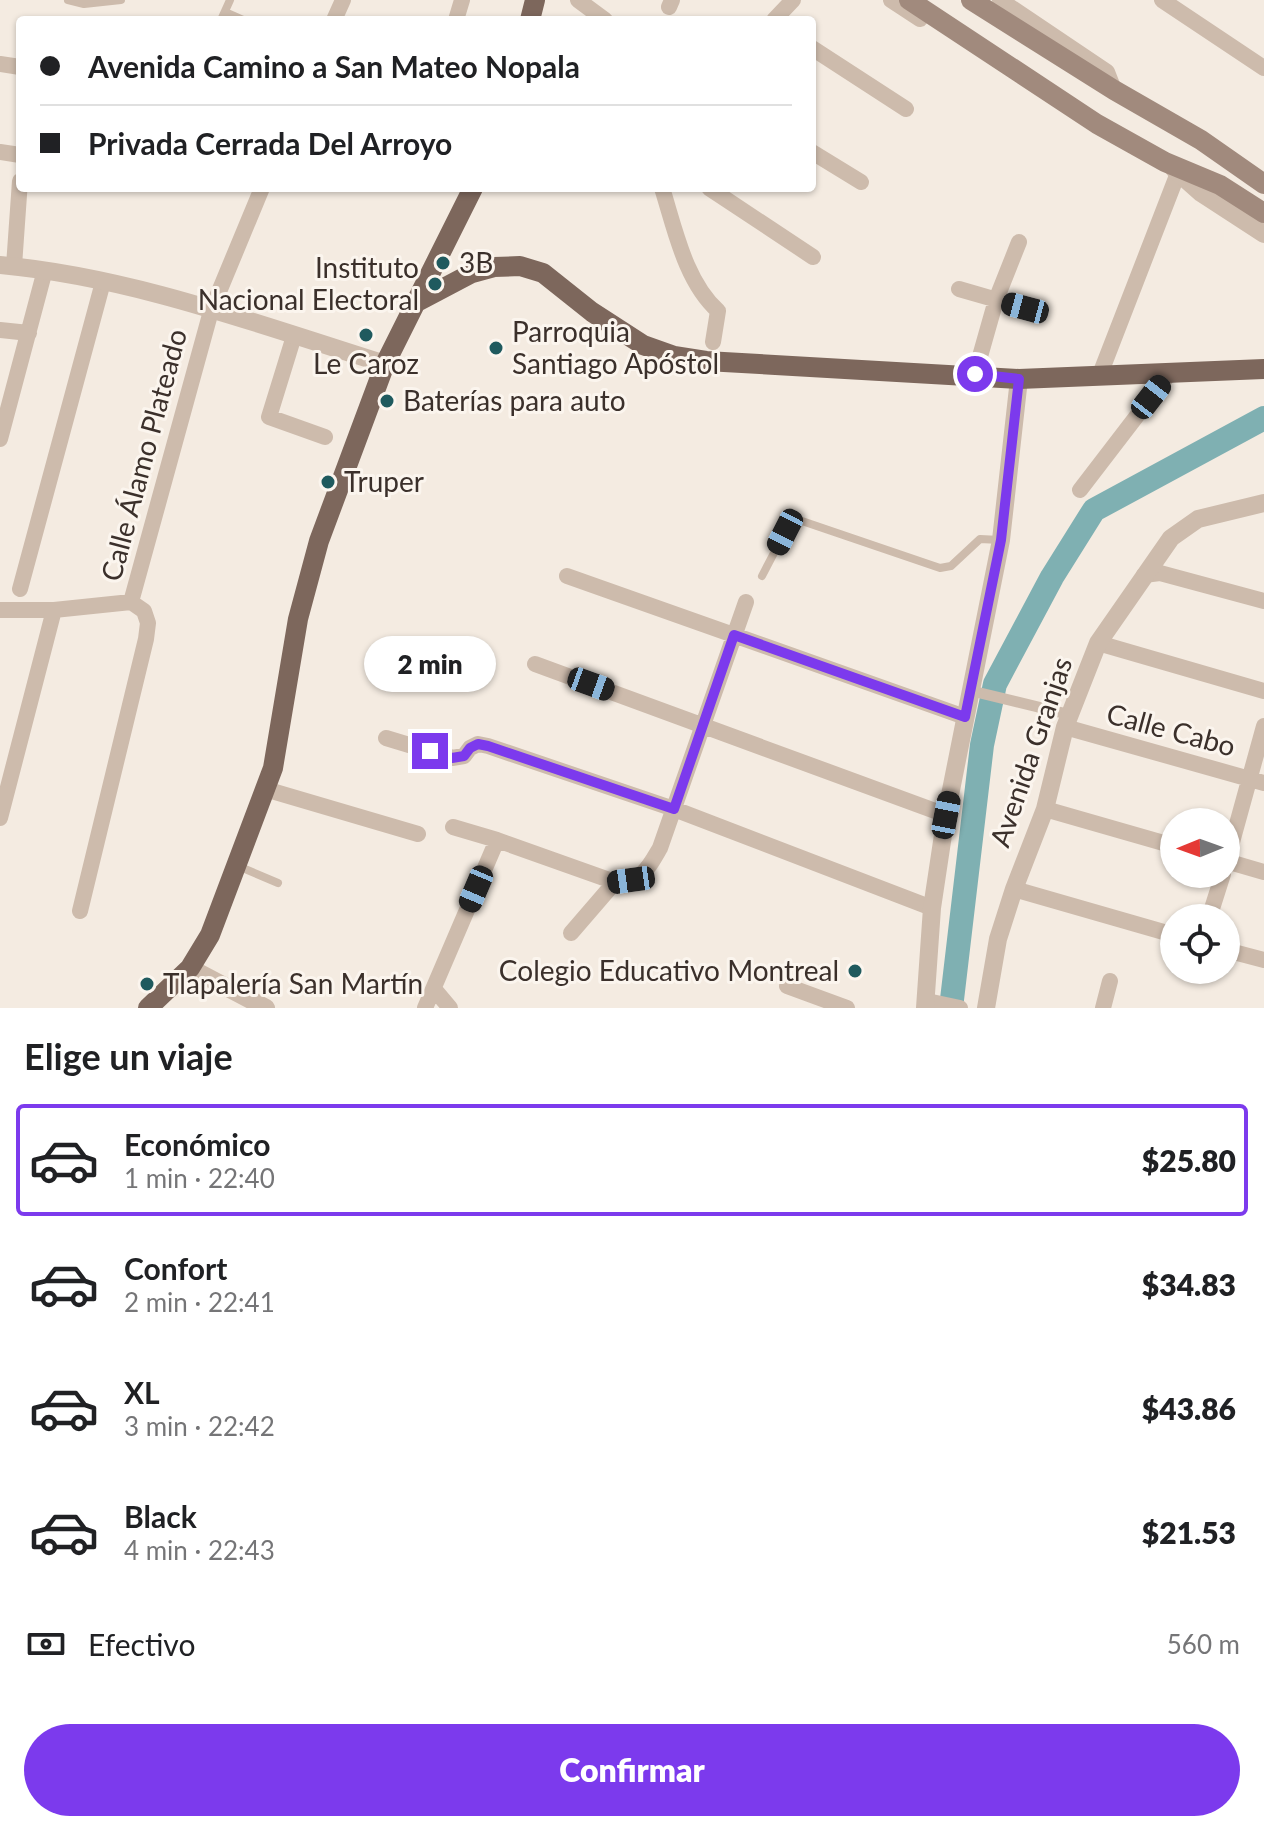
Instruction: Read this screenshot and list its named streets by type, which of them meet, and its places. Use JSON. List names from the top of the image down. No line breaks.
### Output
{"streets":{"street":["Calle Álamo Plateado","Calle Cabo","Avenida Granjas"]},"crossings":[["Calle Cabo","Avenida Granjas"]],"places":["3B","Instituto Nacional Electoral","Le Caroz","Parroquia Santiago Apóstol","Baterías para auto","Truper","Colegio Educativo Montreal","Tlapalería San Martín"],"north":"left","page":{"banner":["Avenida Camino a San Mateo Nopala","Privada Cerrada Del Arroyo"],"bubble":"2 min","heading":"Elige un viaje","list":[{"name":"Económico","note":"1 min · 22:40","value":"$25.80"},{"name":"Confort","note":"2 min · 22:41","value":"$34.83"},{"name":"XL","note":"3 min · 22:42","value":"$43.86"},{"name":"Black","note":"4 min · 22:43","value":"$21.53"}],"pay":["Efectivo","560 m"],"buttons":"Confirmar"}}
